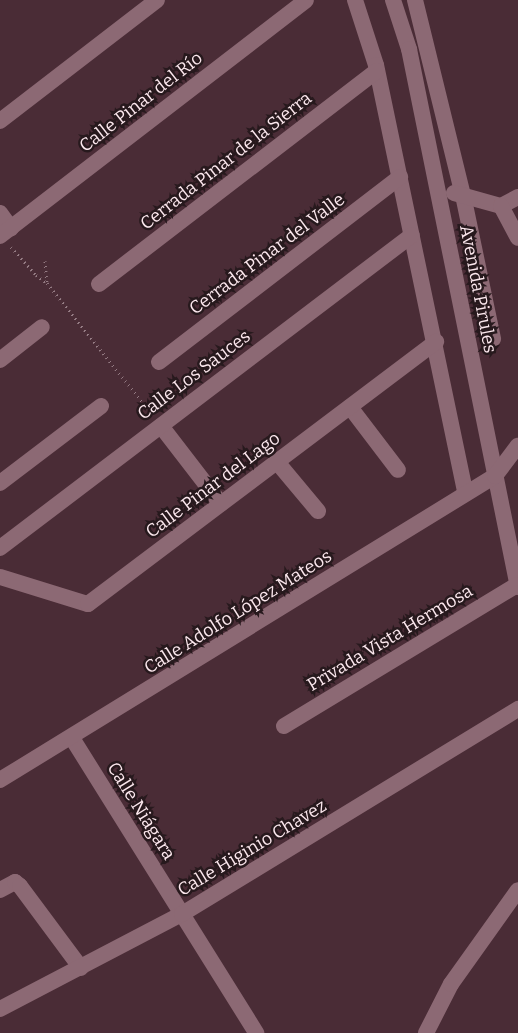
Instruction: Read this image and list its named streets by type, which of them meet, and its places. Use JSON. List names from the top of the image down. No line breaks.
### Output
{"streets":{"street":["Calle Pinar del Río","Cerrada Pinar de la Sierra","Cerrada Pinar del Valle","Avenida Pirules","Calle Los Sauces","Calle Pinar del Lago","Calle Adolfo López Mateos","Privada Vista Hermosa","Calle Niágara","Calle Higinio Chavez"]},"crossings":[["Avenida Pirules","Calle Adolfo López Mateos"],["Avenida Pirules","Privada Vista Hermosa"],["Calle Adolfo López Mateos","Calle Niágara"],["Calle Niágara","Calle Higinio Chavez"]]}
